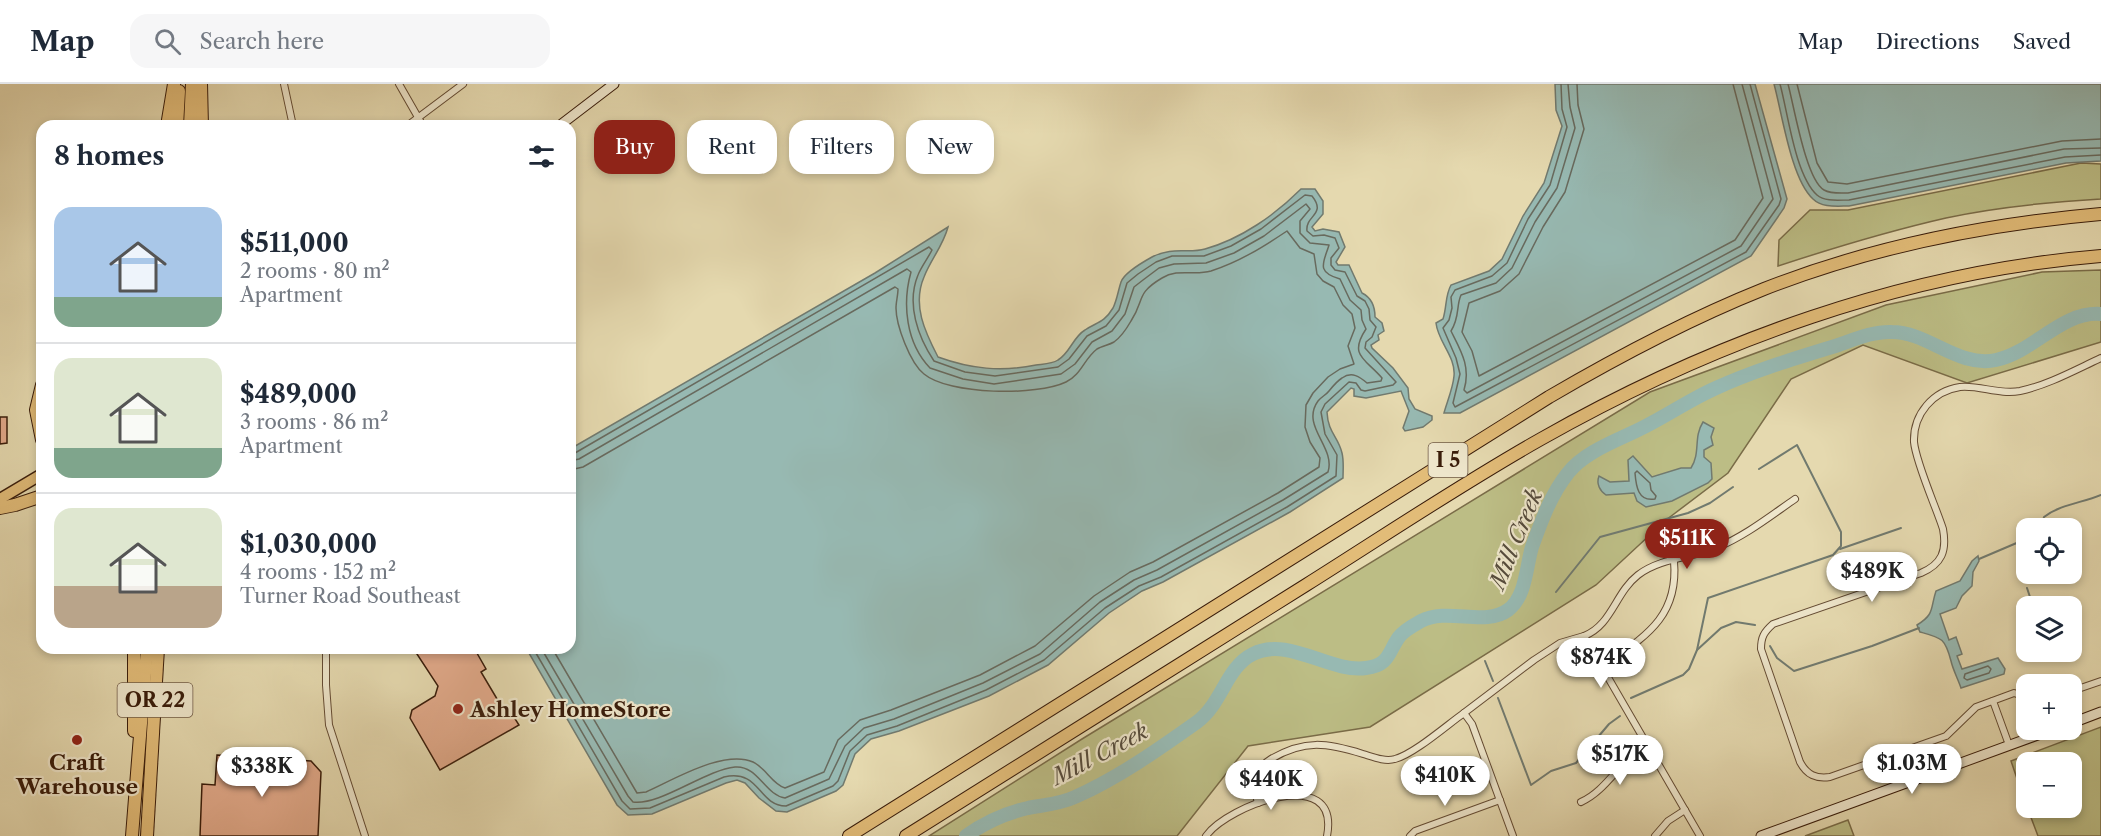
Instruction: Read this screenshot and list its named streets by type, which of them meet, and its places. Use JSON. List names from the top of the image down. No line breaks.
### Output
{"streets":{"highway":["I 5","OR 22"]},"water":["Mill Creek"],"places":["Ashley HomeStore","Craft Warehouse"],"page":{"header":"Map","search":"Search here","nav":["Map","Directions","Saved"],"chip":["Buy","Rent","Filters","New"],"heading":"8 homes","list":[{"name":"$511,000","note":"2 rooms · 80 m² · Apartment"},{"name":"$489,000","note":"3 rooms · 86 m² · Apartment"},{"name":"$1,030,000","note":"4 rooms · 152 m² · Turner Road Southeast"}],"map_buttons":["+","−"],"price":["$511K","$489K","$874K","$517K","$1.03M","$338K","$410K","$440K"]}}
